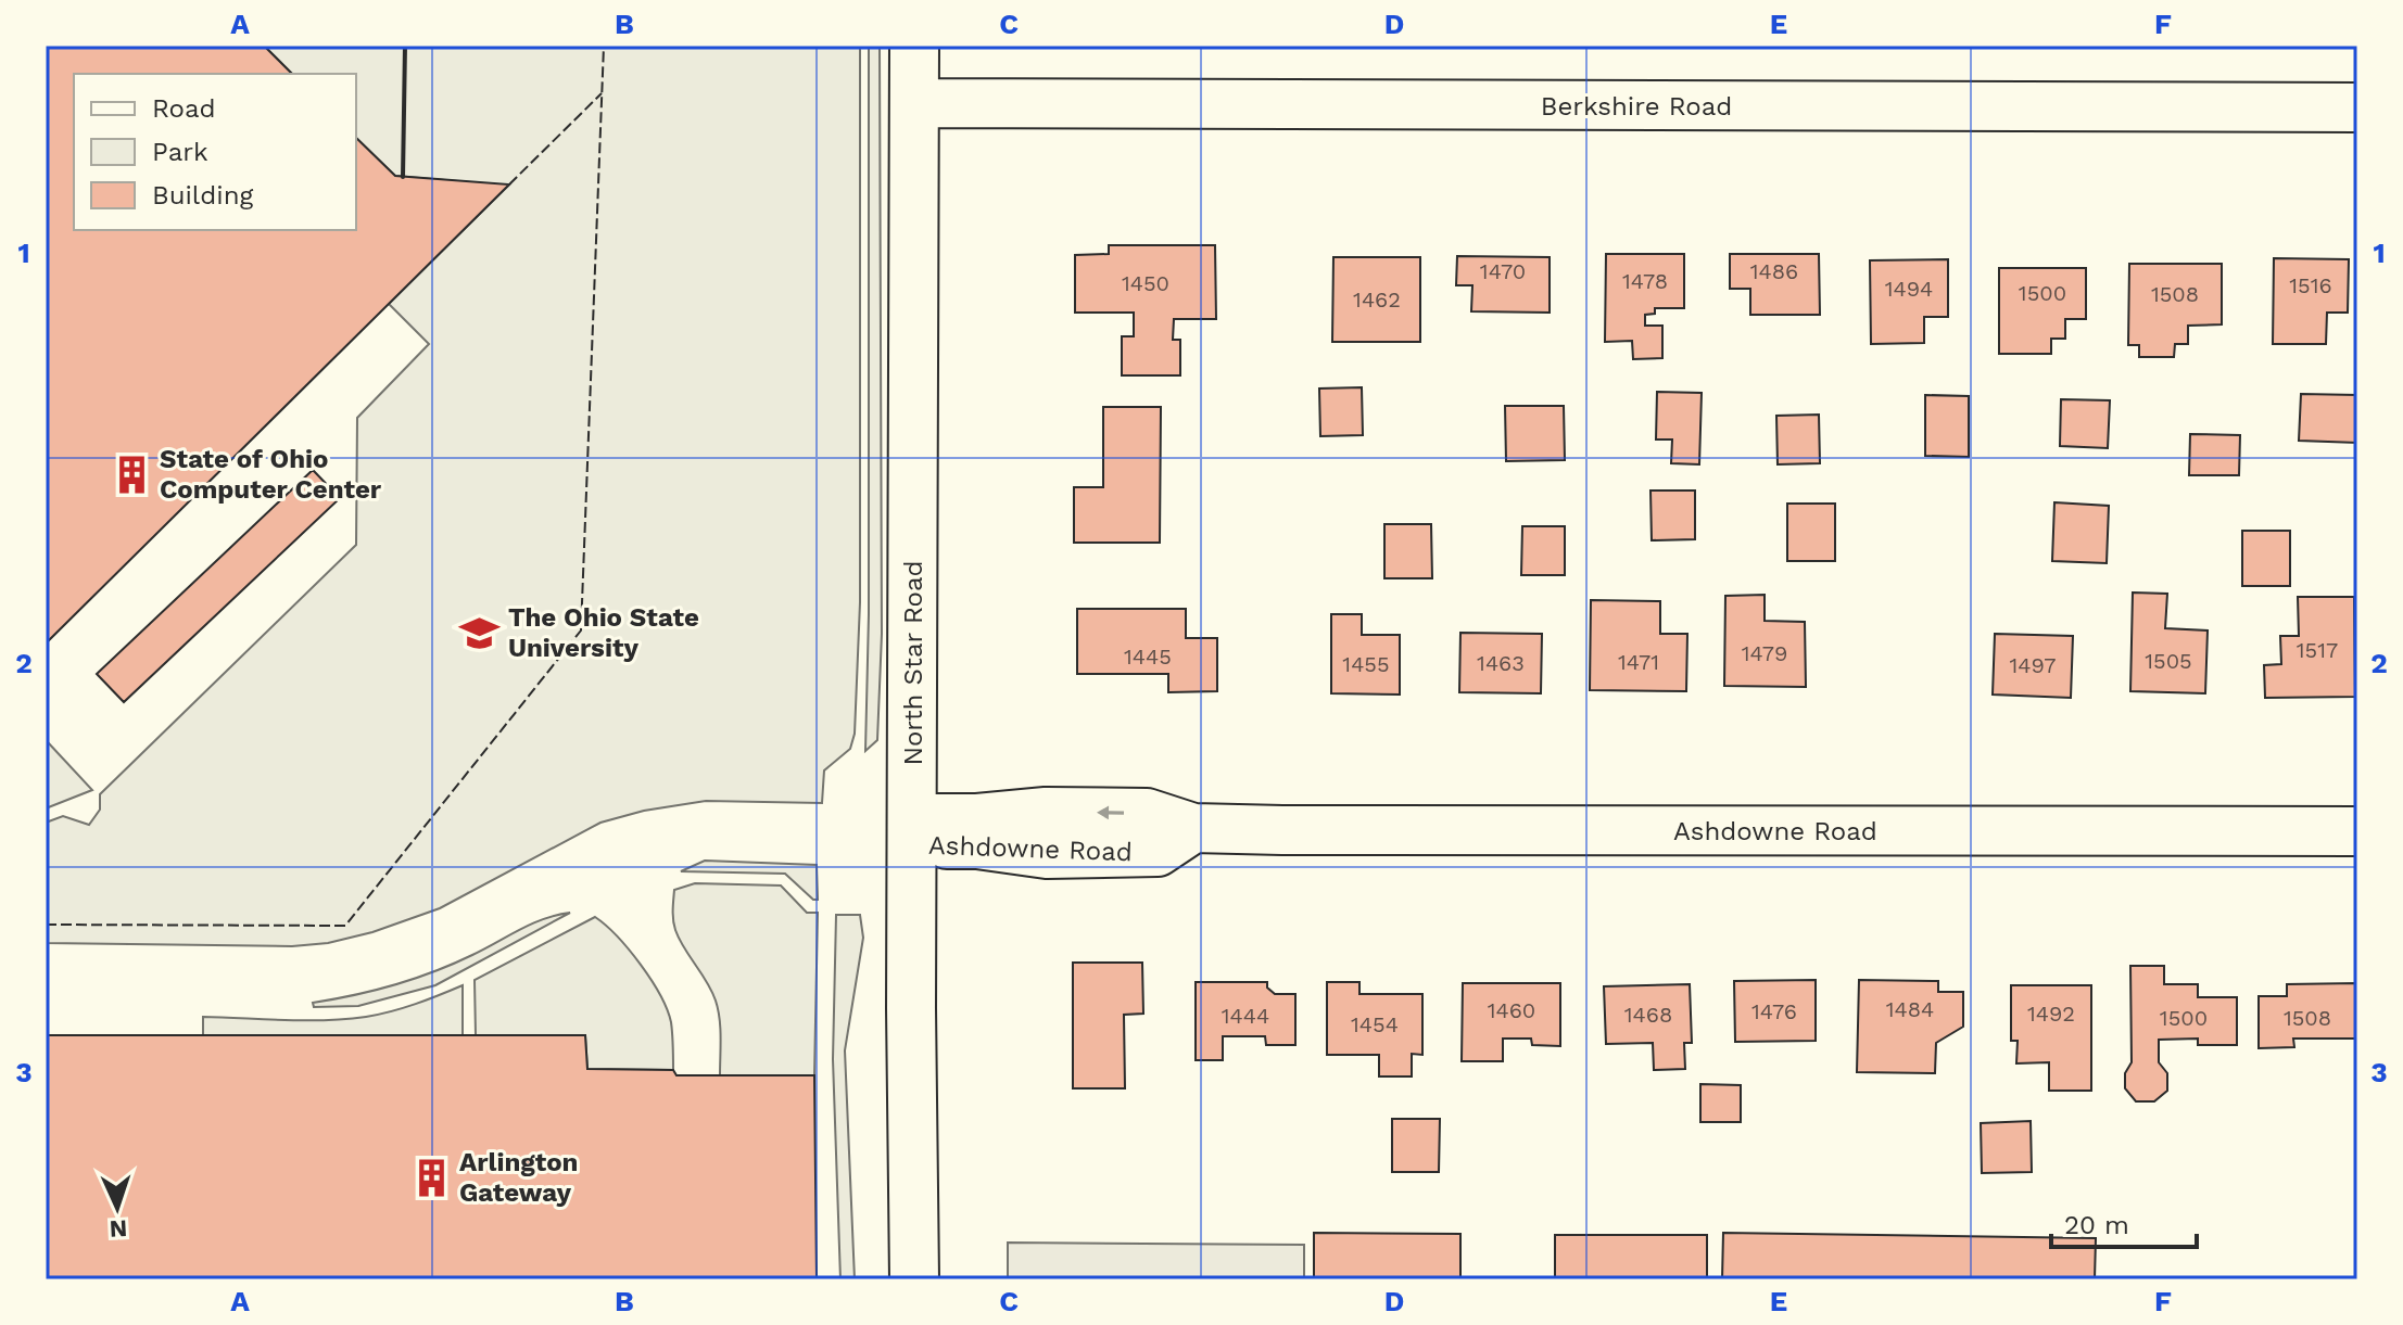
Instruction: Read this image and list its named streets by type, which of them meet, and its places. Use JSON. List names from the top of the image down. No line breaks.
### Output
{"streets":{"street":["Berkshire Road","North Star Road","Ashdowne Road"]},"crossings":[["Berkshire Road","North Star Road"],["North Star Road","Ashdowne Road"]],"places":{"building":["State of Ohio Computer Center","Arlington Gateway"],"school or university":["The Ohio State University"]},"house_numbers":["1470","1486","1478","1450","1516","1494","1500","1508","1462","1517","1479","1445","1505","1471","1463","1455","1497","1484","1460","1476","1492","1468","1444","1500","1508","1454"],"legend":["Road","Park","Building"],"scale_bar":"20 m","north":"bottom","grid":{"columns":["A","B","C","D","E","F"],"rows":["1","2","3"]}}
